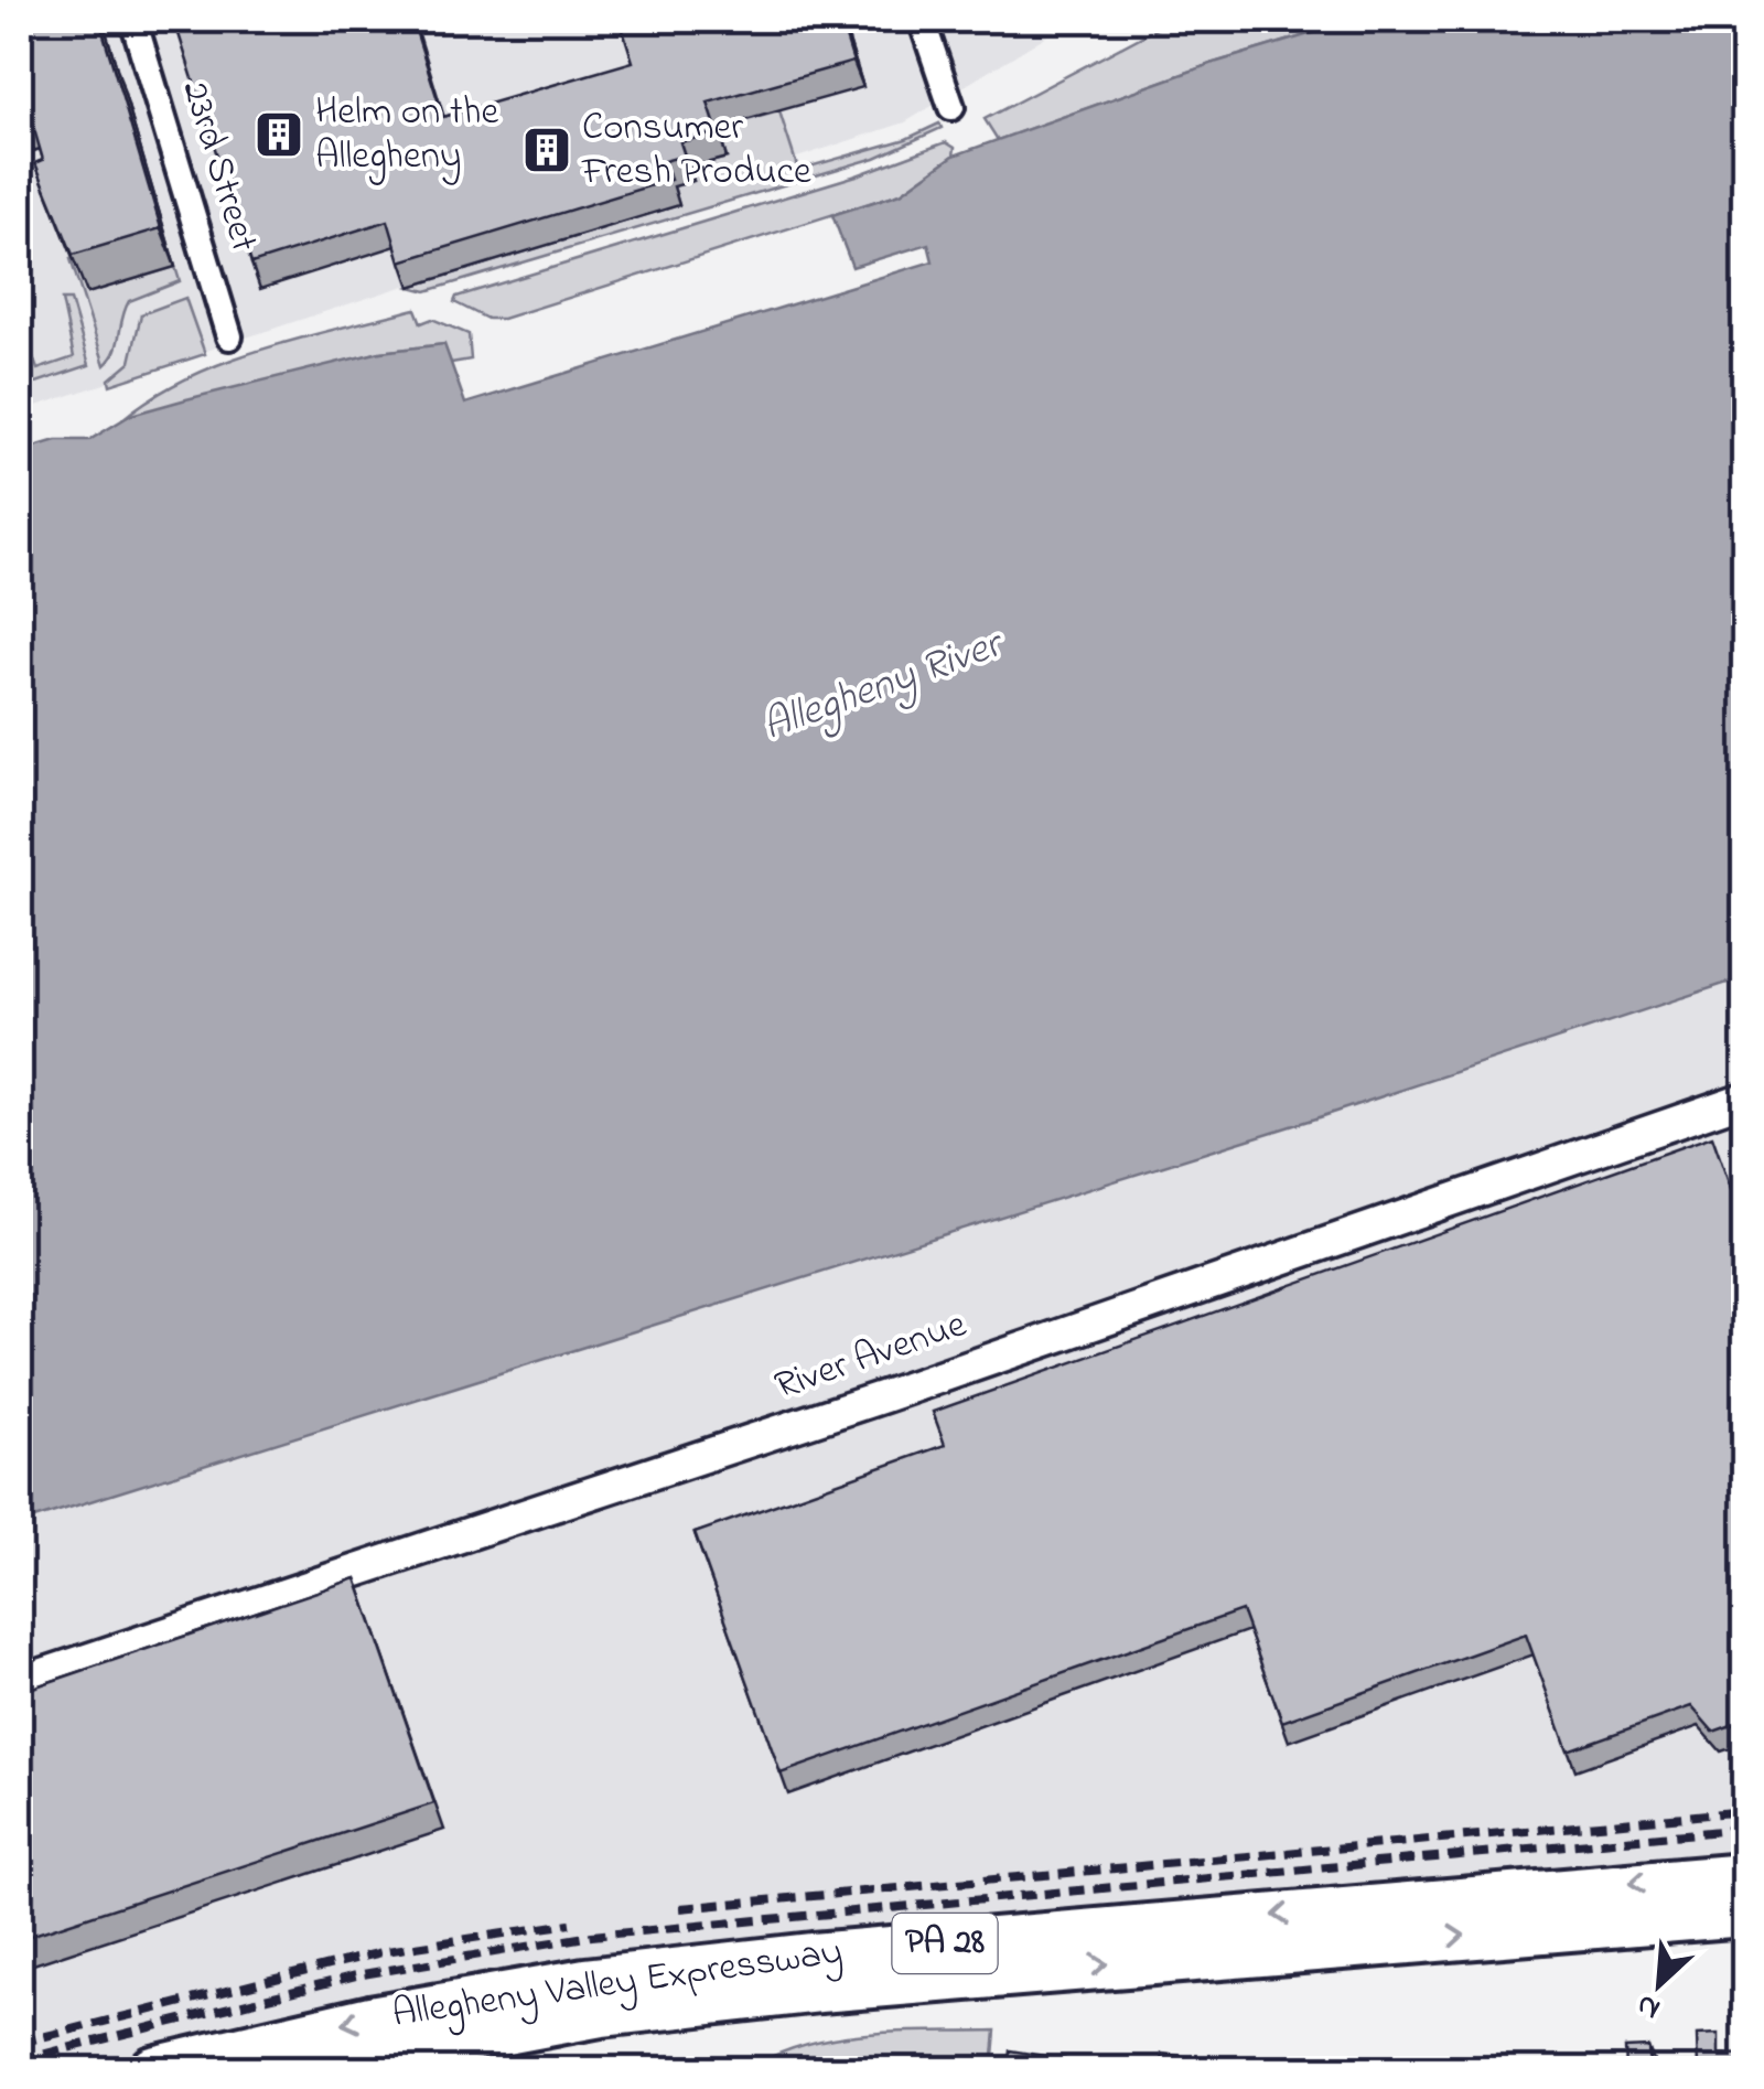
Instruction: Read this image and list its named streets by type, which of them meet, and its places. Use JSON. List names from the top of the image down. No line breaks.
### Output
{"streets":{"highway":["PA 28","Allegheny Valley Expressway"],"street":["23rd Street","River Avenue"]},"water":["Allegheny River"],"places":{"building":["Helm on the Allegheny","Consumer Fresh Produce"]},"north":"bottom left"}
